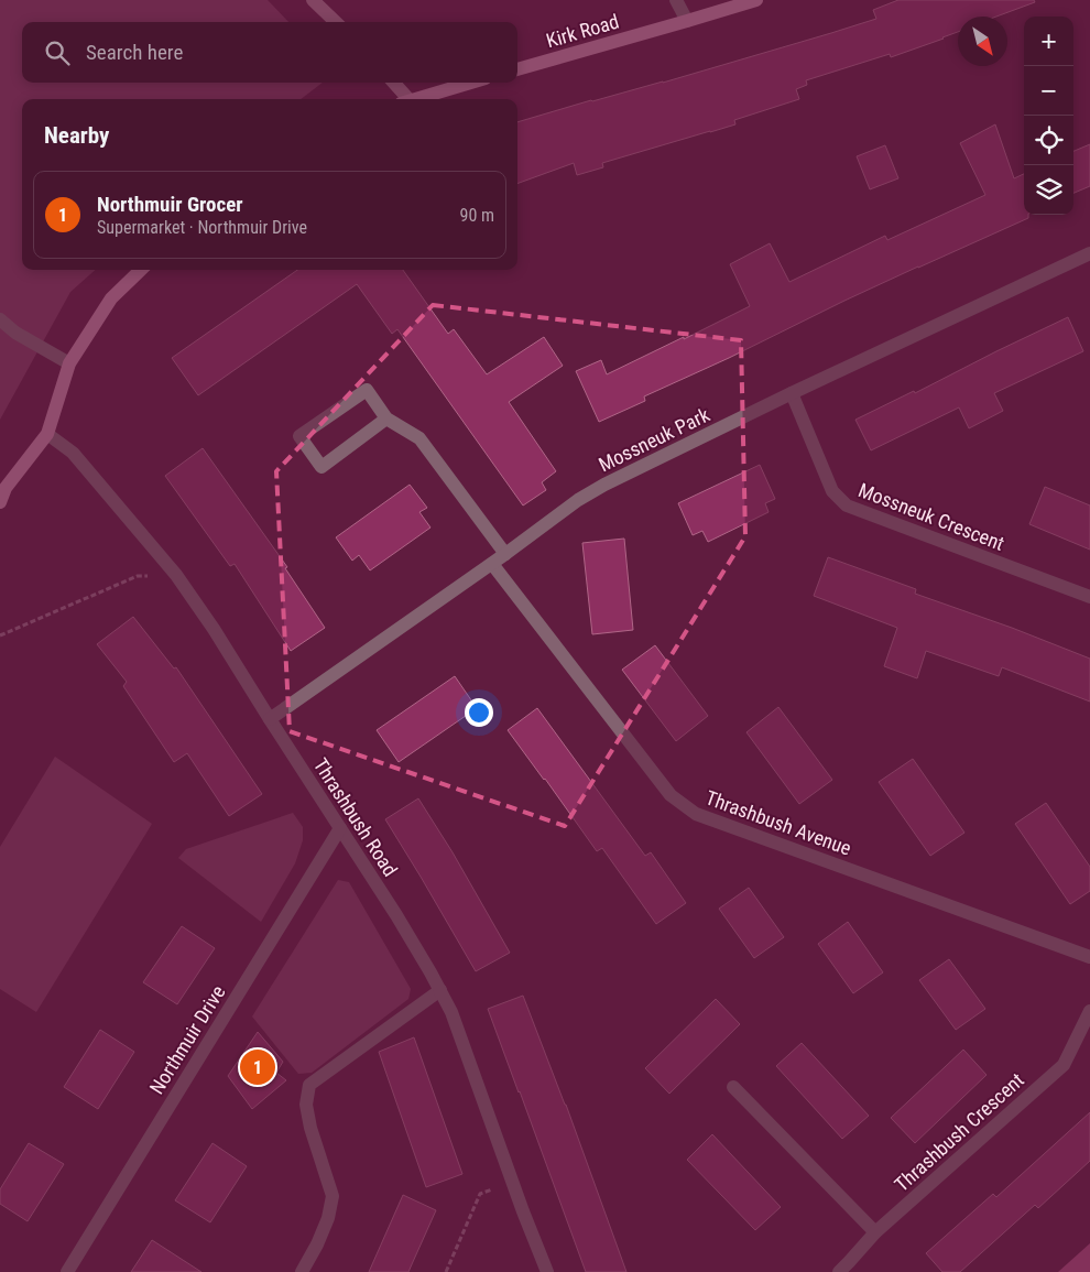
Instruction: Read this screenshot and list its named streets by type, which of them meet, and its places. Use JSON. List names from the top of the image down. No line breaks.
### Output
{"streets":{"main road":["Kirk Road"],"street":["Mossneuk Park","Mossneuk Crescent","Thrashbush Road","Thrashbush Avenue","Northmuir Drive","Thrashbush Crescent"]},"crossings":[["Mossneuk Park","Mossneuk Crescent"],["Mossneuk Park","Thrashbush Road"],["Mossneuk Park","Thrashbush Avenue"],["Thrashbush Road","Northmuir Drive"]],"north":"bottom right","page":{"map_buttons":["+","−"],"search":"Search here","heading":"Nearby","list":[{"mark":"1","name":"Northmuir Grocer","note":"Supermarket · Northmuir Drive","value":"90 m"}],"pins":"1"}}
